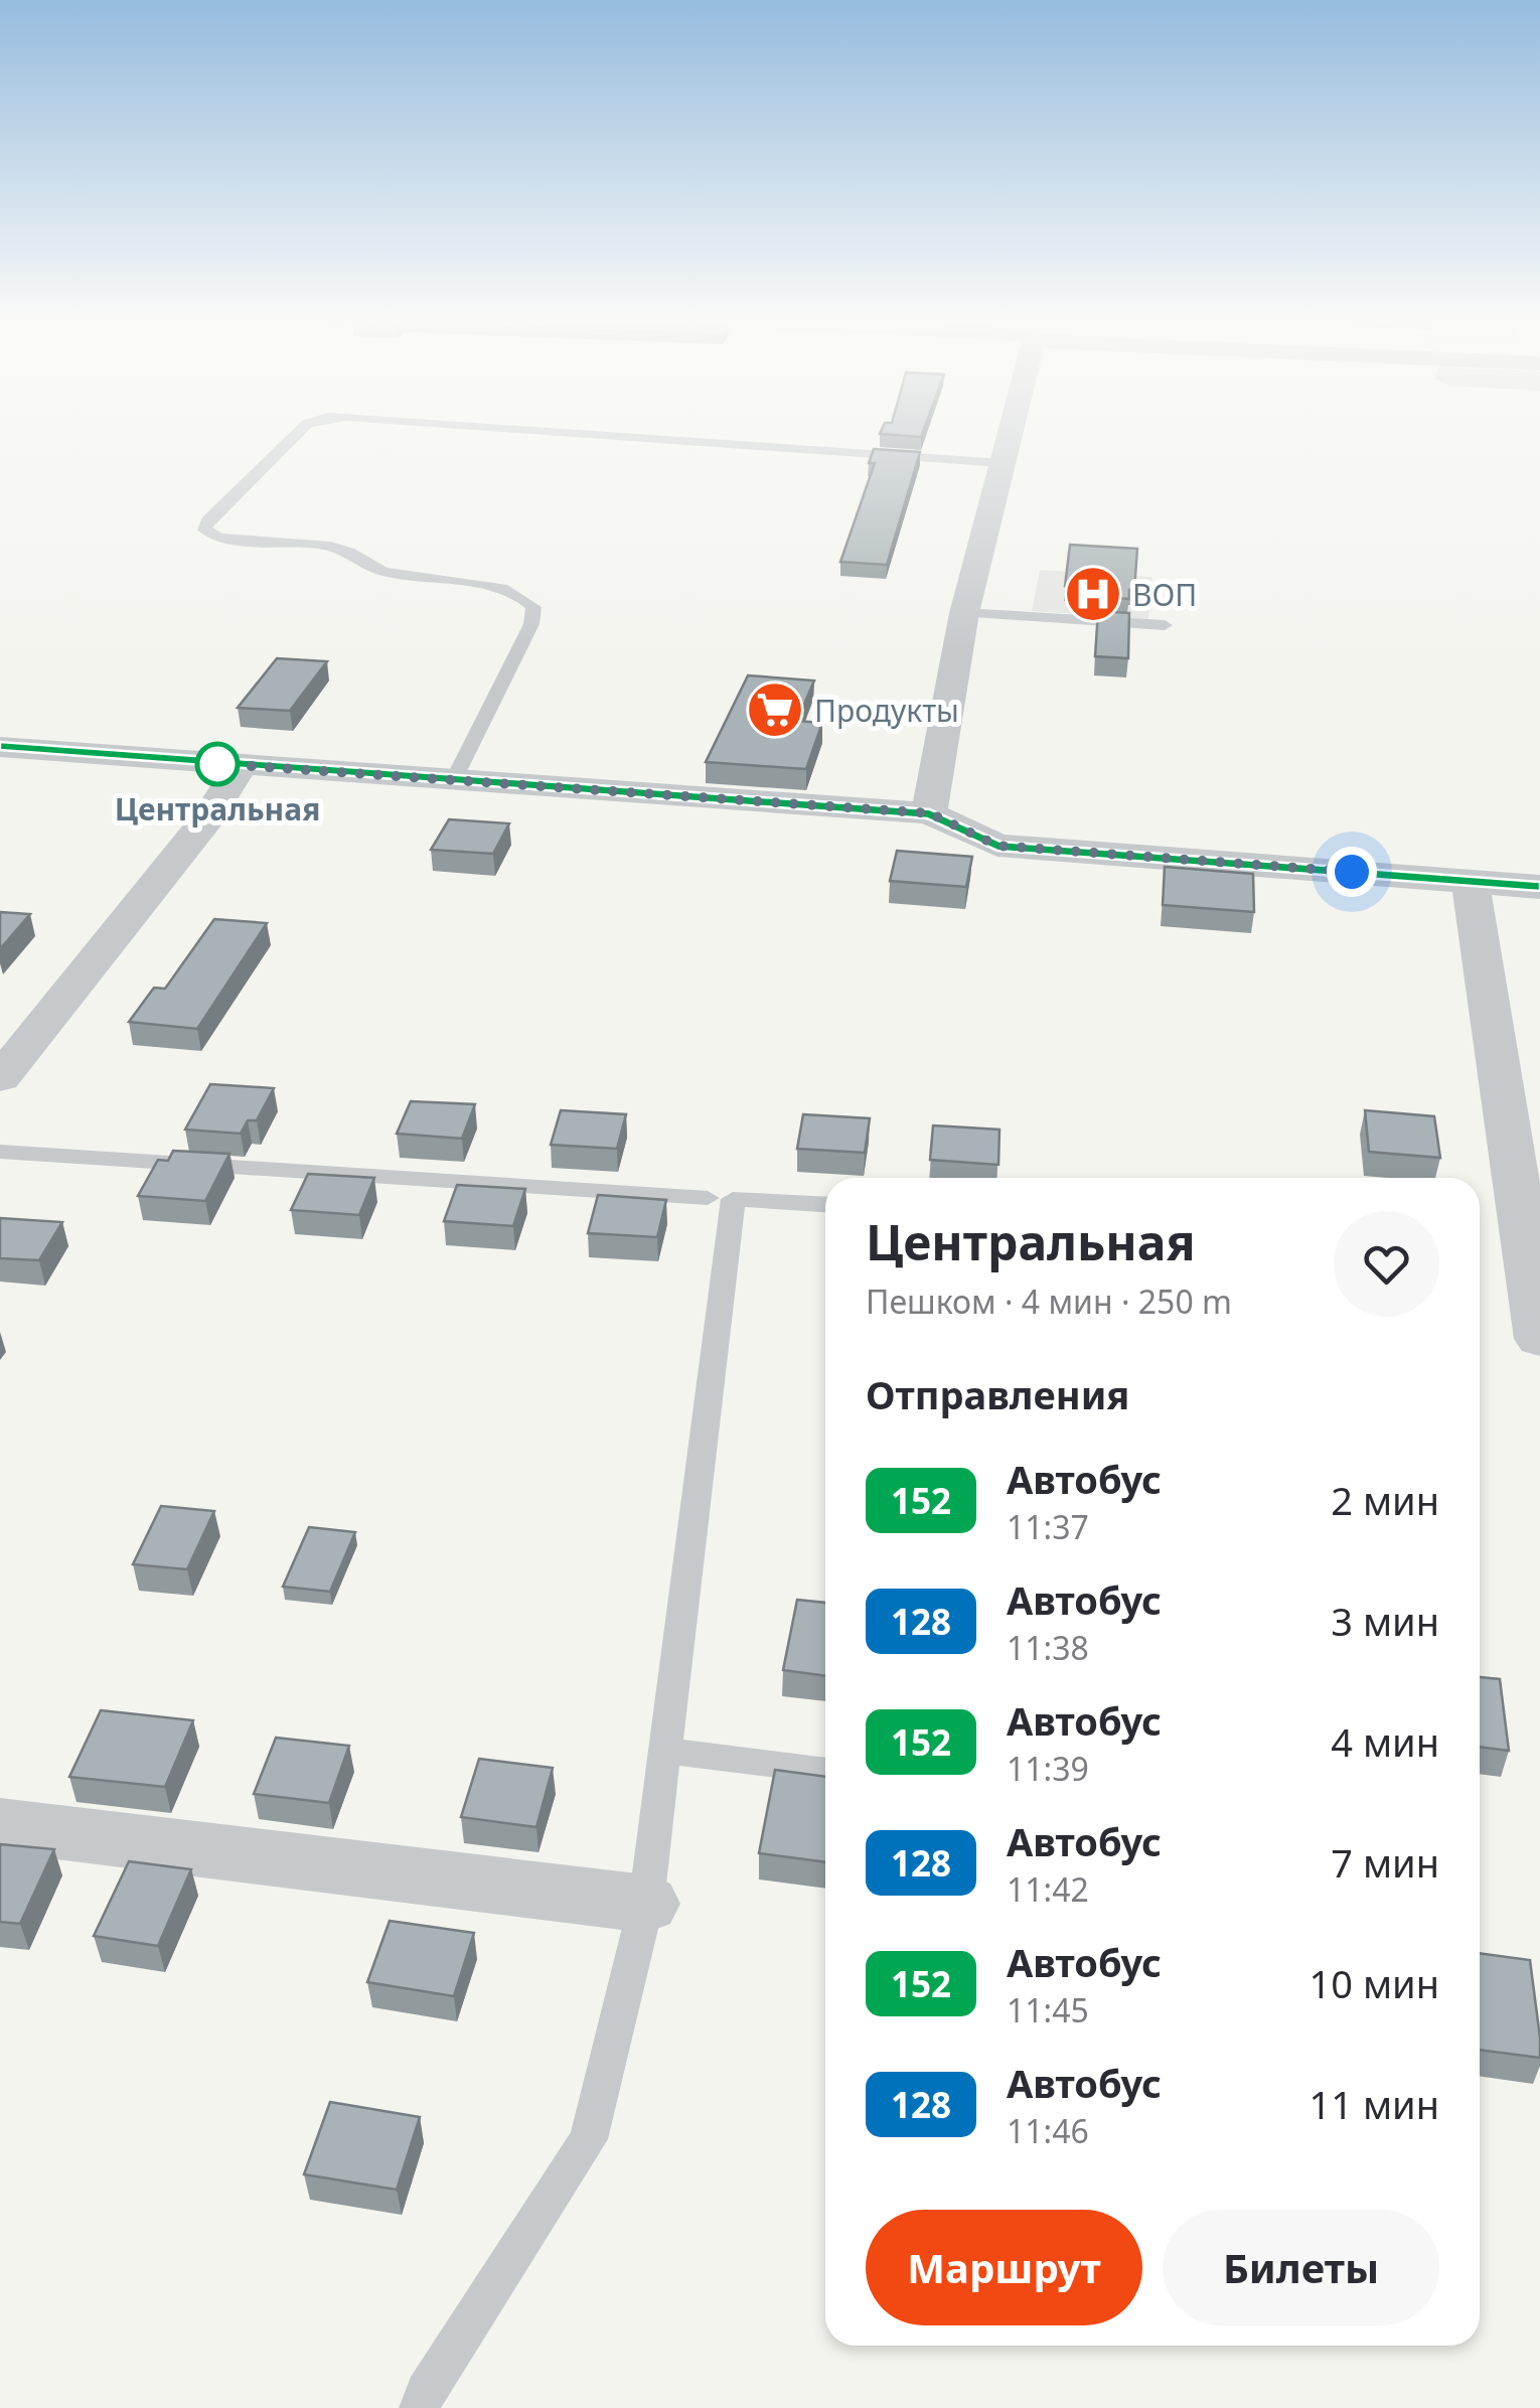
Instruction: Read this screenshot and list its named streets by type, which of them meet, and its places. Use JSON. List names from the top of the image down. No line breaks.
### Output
{"places":{"hospital":["ВОП"],"supermarket":["Продукты"],"other":["Центральная"]},"lines":["bus line 152"],"page":{"heading":[["Центральная","Пешком · 4 мин · 250 m"],"Отправления"],"list":[{"mark":"152","name":"Автобус","note":"11:37","value":"2 мин"},{"mark":"128","name":"Автобус","note":"11:38","value":"3 мин"},{"mark":"152","name":"Автобус","note":"11:39","value":"4 мин"},{"mark":"128","name":"Автобус","note":"11:42","value":"7 мин"},{"mark":"152","name":"Автобус","note":"11:45","value":"10 мин"},{"mark":"128","name":"Автобус","note":"11:46","value":"11 мин"}],"buttons":["Маршрут","Билеты"]}}
